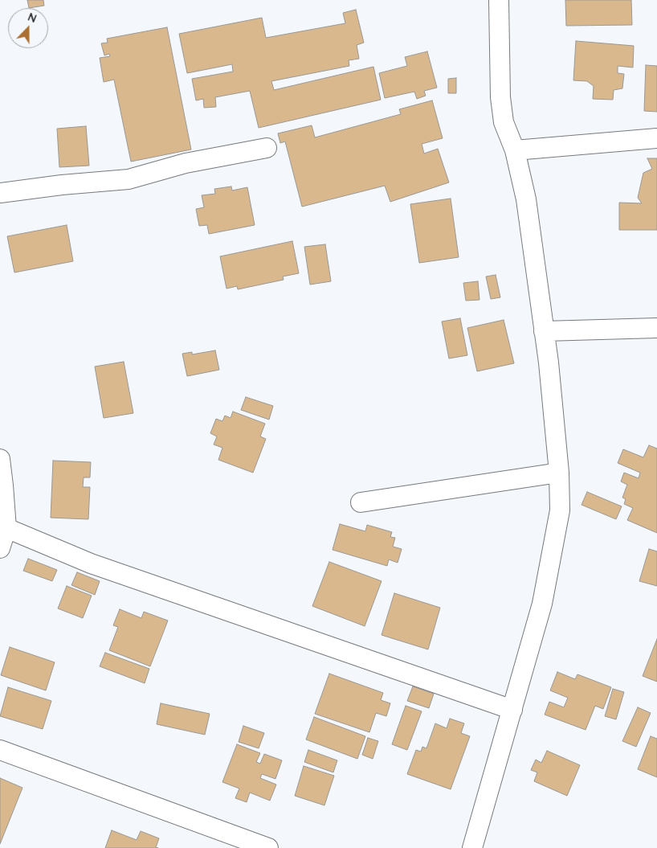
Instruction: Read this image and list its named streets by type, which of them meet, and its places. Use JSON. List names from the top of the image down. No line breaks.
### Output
{"north":"top"}
